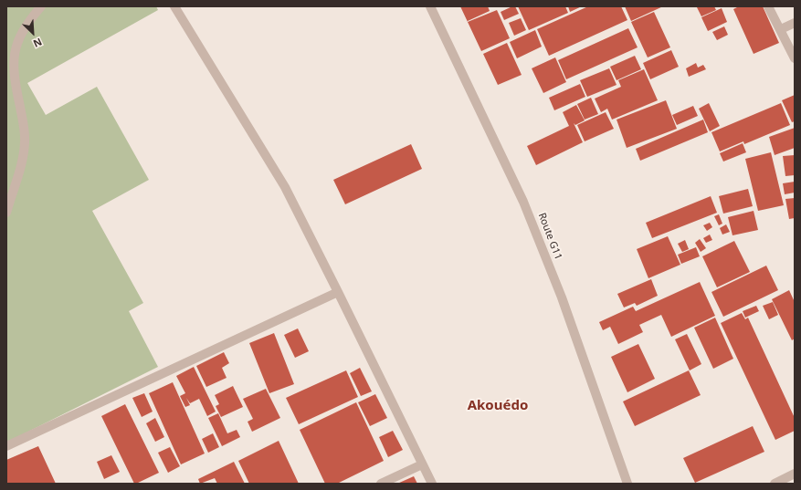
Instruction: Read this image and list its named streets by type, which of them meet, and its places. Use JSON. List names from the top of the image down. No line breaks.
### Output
{"streets":{"street":["Route G11"]},"districts":["Akouédo"],"north":"bottom right"}
